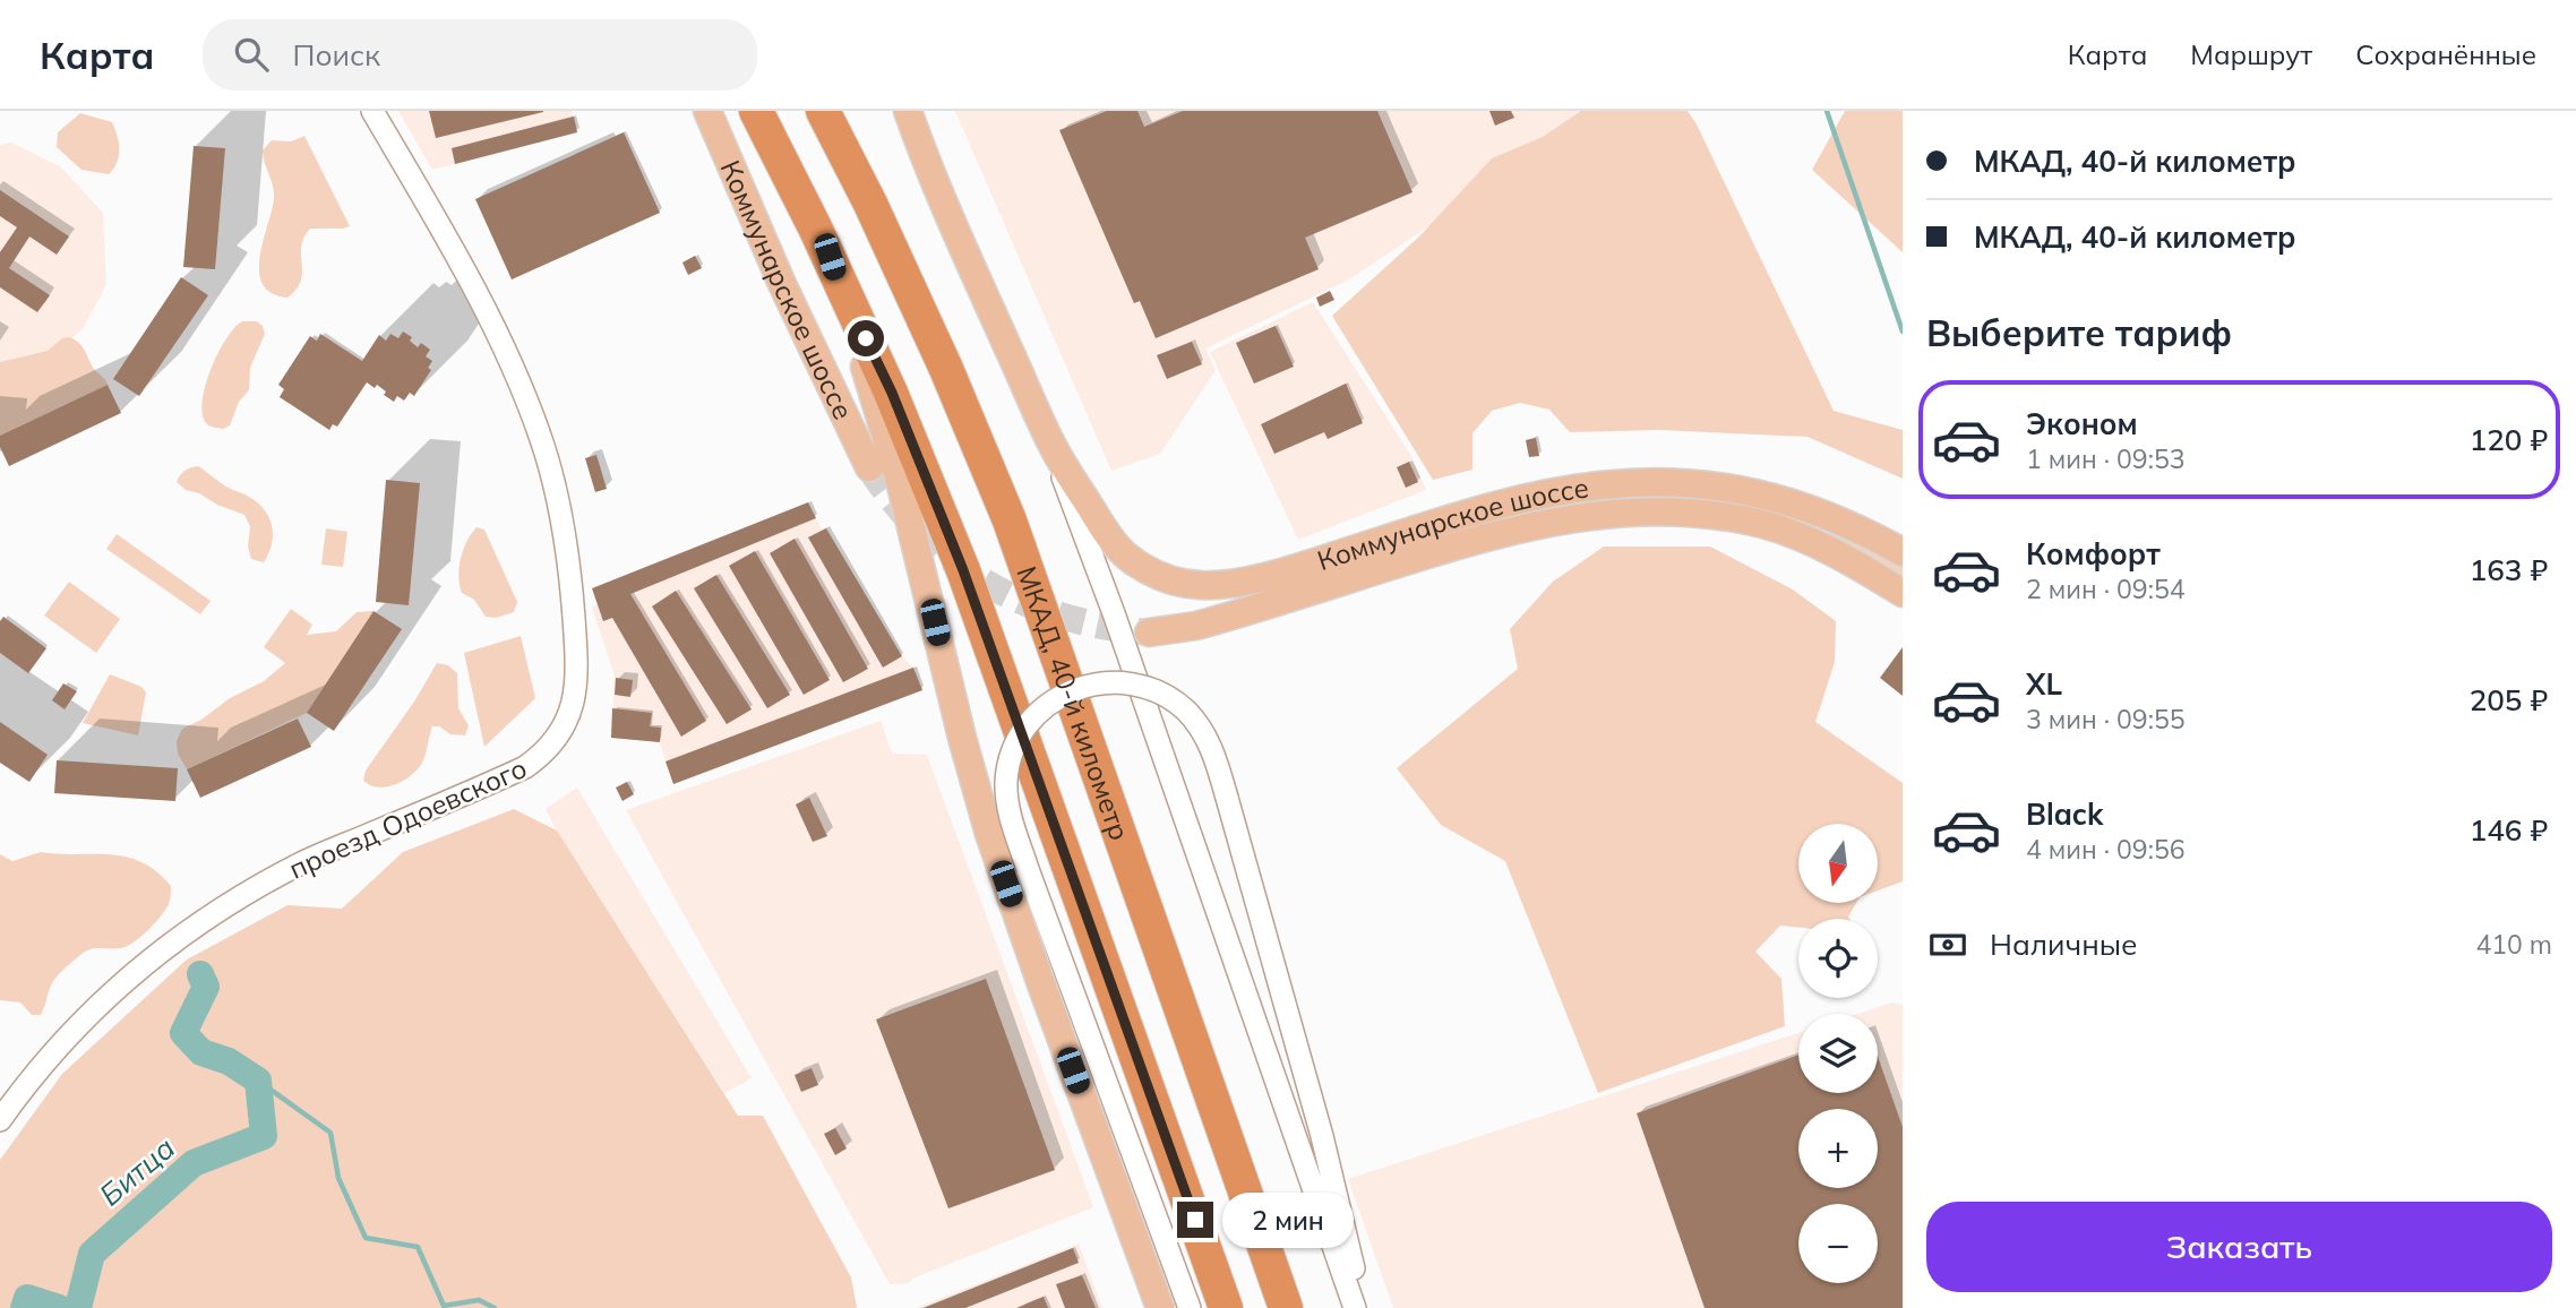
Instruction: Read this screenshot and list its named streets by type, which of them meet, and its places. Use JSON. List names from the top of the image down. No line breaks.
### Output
{"streets":{"highway":["МКАД, 40-й километр"],"main road":["Коммунарское шоссе"],"street":["проезд Одоевского"]},"water":["Битца"],"north":"bottom","page":{"header":"Карта","search":"Поиск","nav":["Карта","Маршрут","Сохранённые"],"banner":["МКАД, 40-й километр","МКАД, 40-й километр"],"heading":"Выберите тариф","list":[{"name":"Эконом","note":"1 мин · 09:53","value":"120 ₽"},{"name":"Комфорт","note":"2 мин · 09:54","value":"163 ₽"},{"name":"XL","note":"3 мин · 09:55","value":"205 ₽"},{"name":"Black","note":"4 мин · 09:56","value":"146 ₽"}],"map_buttons":["+","−"],"pay":["Наличные","410 m"],"buttons":"Заказать","bubble":"2 мин"}}
